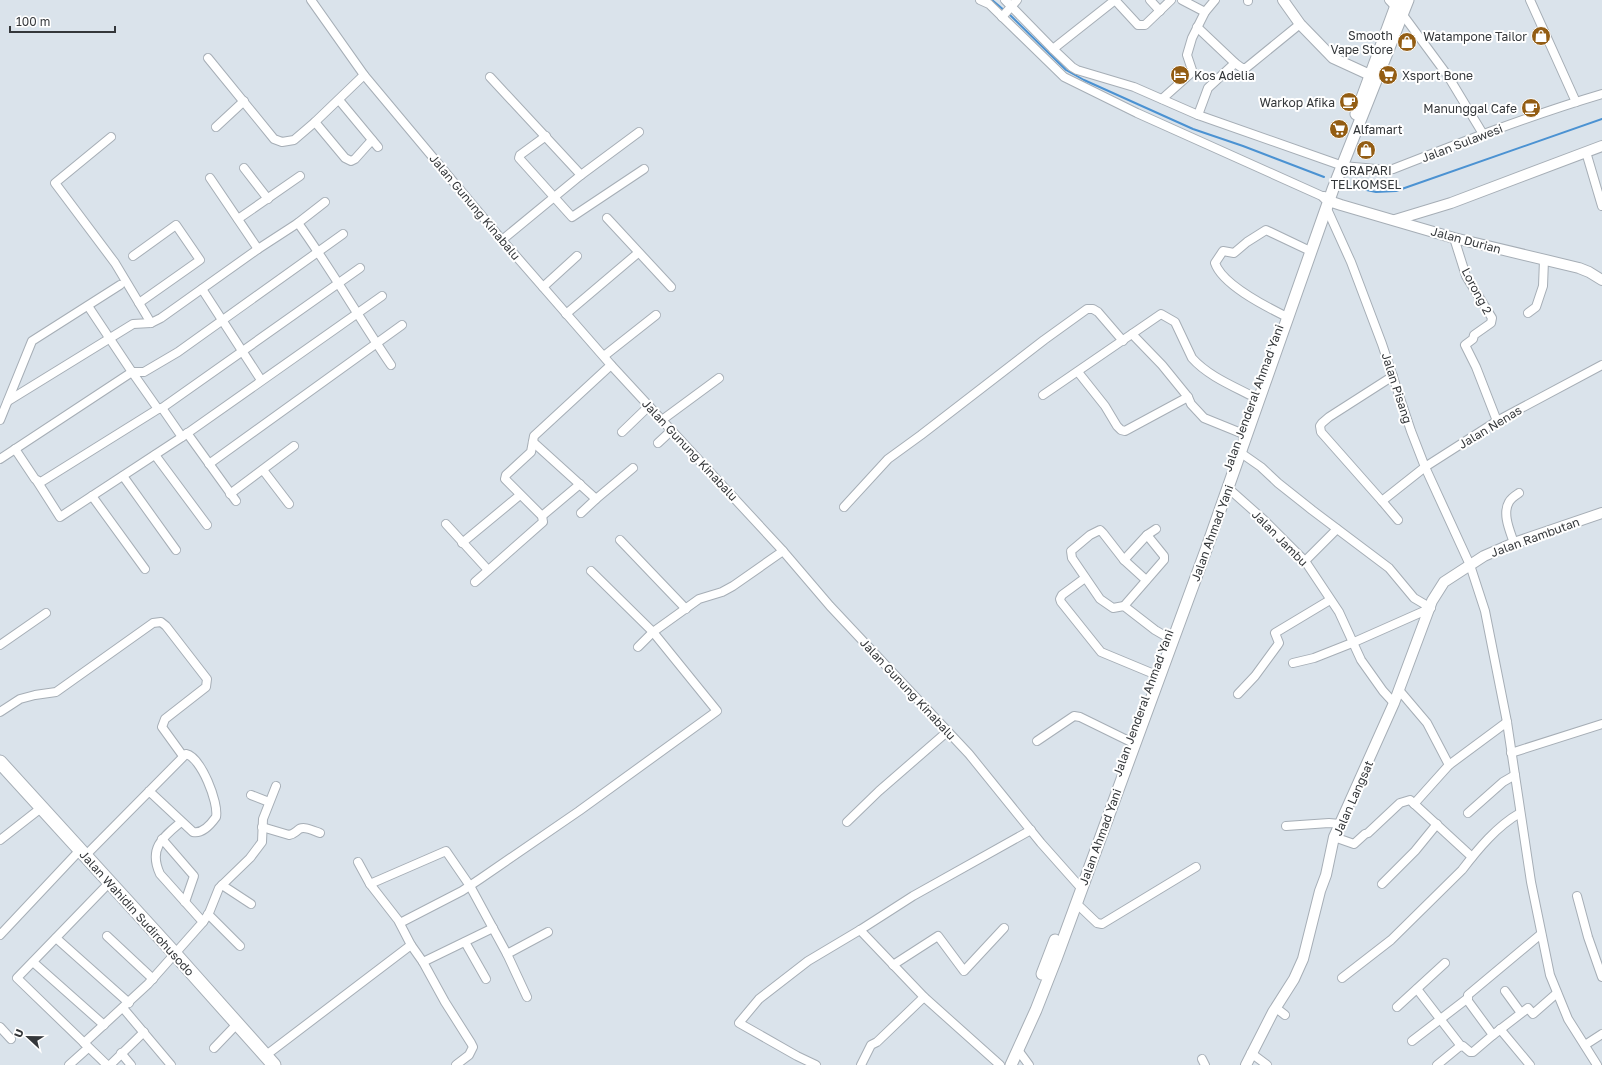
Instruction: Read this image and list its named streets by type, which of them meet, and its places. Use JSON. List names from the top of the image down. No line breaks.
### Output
{"streets":{"highway":["Jalan Wahidin Sudirohusodo"],"main road":["Jalan Jenderal Ahmad Yani","Jalan Ahmad Yani"],"street":["Jalan Sulawesi","Jalan Gunung Kinabalu","Jalan Durian","Lorong 2","Jalan Pisang","Jalan Nenas","Jalan Rambutan","Jalan Jambu","Jalan Langsat"]},"crossings":[["Jalan Sulawesi","Jalan Ahmad Yani"],["Jalan Gunung Kinabalu","Jalan Jenderal Ahmad Yani"],["Jalan Gunung Kinabalu","Jalan Ahmad Yani"],["Jalan Durian","Lorong 2"],["Jalan Durian","Jalan Pisang"],["Jalan Durian","Jalan Jenderal Ahmad Yani"],["Jalan Durian","Jalan Ahmad Yani"],["Lorong 2","Jalan Nenas"],["Jalan Pisang","Jalan Jenderal Ahmad Yani"],["Jalan Pisang","Jalan Nenas"],["Jalan Pisang","Jalan Ahmad Yani"],["Jalan Pisang","Jalan Rambutan"],["Jalan Pisang","Jalan Langsat"],["Jalan Jenderal Ahmad Yani","Jalan Ahmad Yani"],["Jalan Ahmad Yani","Jalan Jambu"],["Jalan Rambutan","Jalan Langsat"],["Jalan Jambu","Jalan Langsat"]],"places":{"shop":["Watampone Tailor","Smooth Vape Store","GRAPARI TELKOMSEL"],"hotel":["Kos Adelia"],"supermarket":["Xsport Bone","Alfamart"],"cafe":["Warkop Afika","Manunggal Cafe"]},"scale_bar":"100 m","north":"left"}
